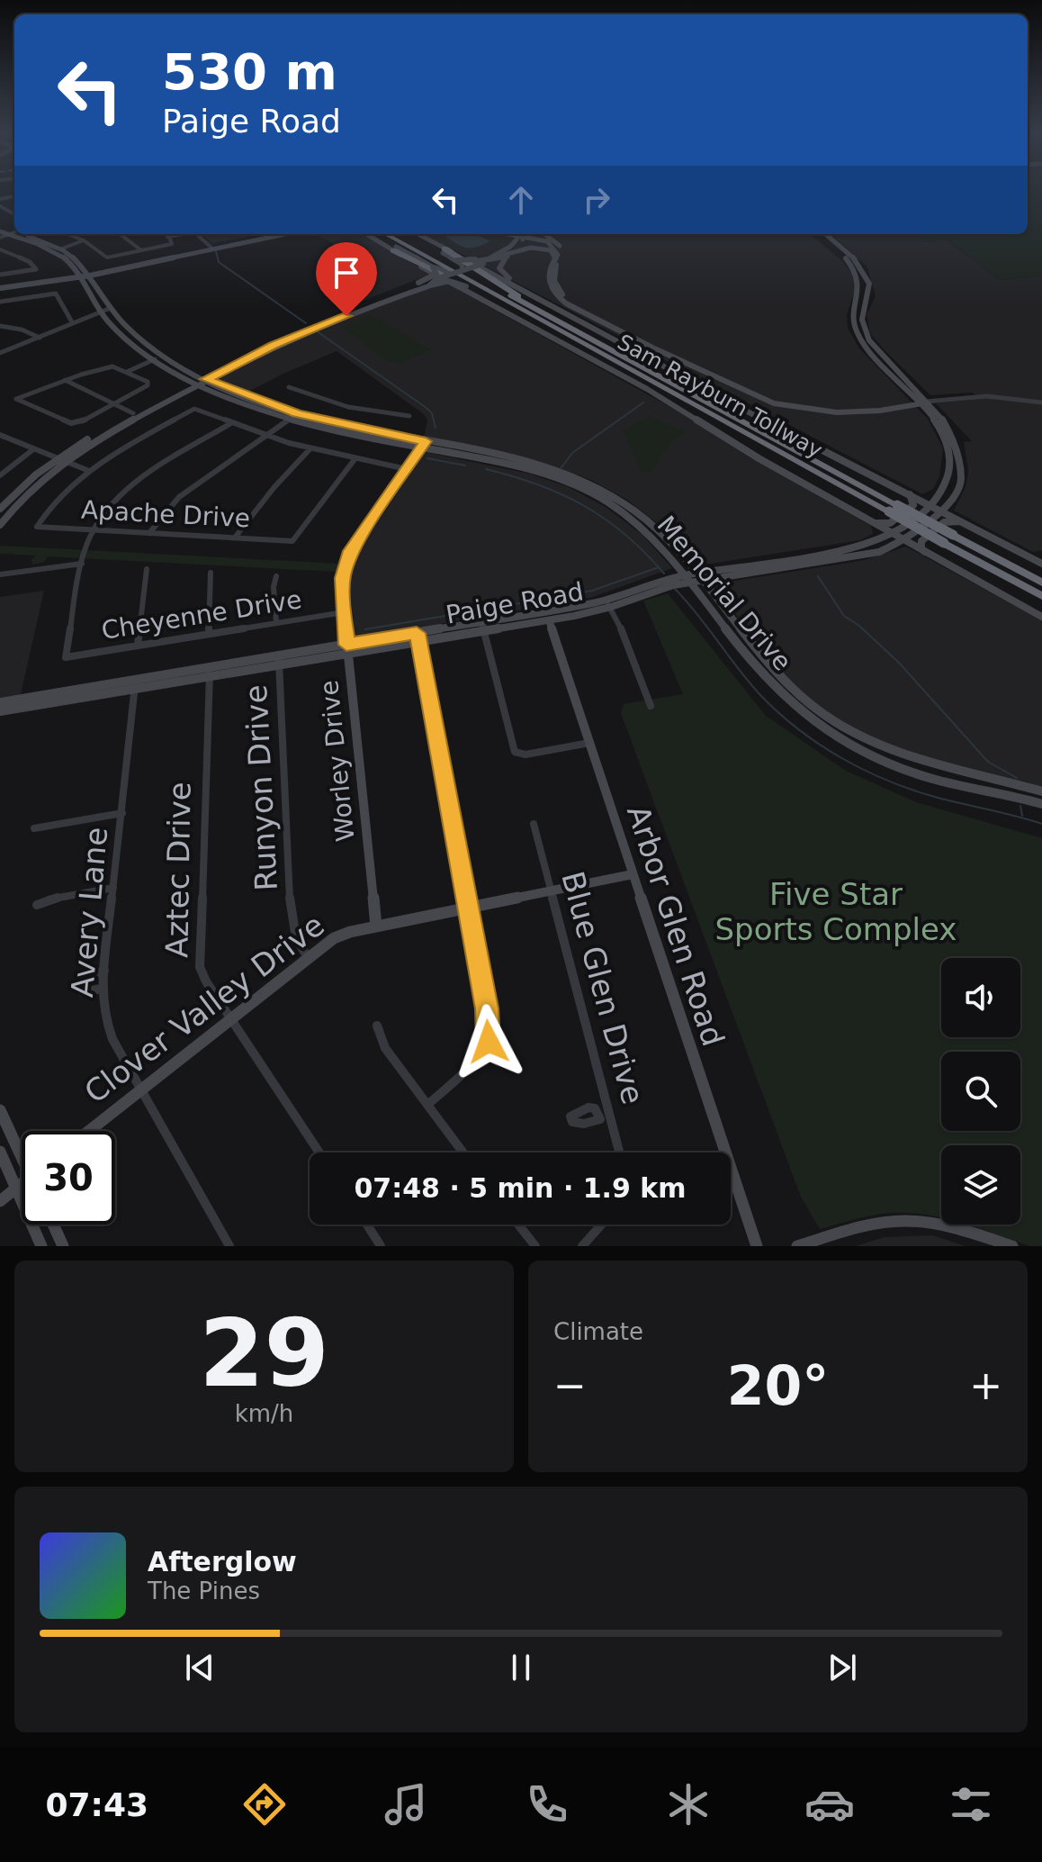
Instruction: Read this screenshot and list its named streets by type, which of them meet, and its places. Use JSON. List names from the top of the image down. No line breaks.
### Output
{"streets":{"highway":["Sam Rayburn Tollway"],"main road":["Memorial Drive","Paige Road","Worley Drive","Arbor Glen Road","Clover Valley Drive"],"street":["Apache Drive","Cheyenne Drive","Runyon Drive","Aztec Drive","Avery Lane","Blue Glen Drive"]},"crossings":[["Memorial Drive","Paige Road"],["Memorial Drive","Worley Drive"],["Paige Road","Worley Drive"],["Paige Road","Runyon Drive"],["Paige Road","Aztec Drive"],["Paige Road","Avery Lane"],["Paige Road","Arbor Glen Road"],["Cheyenne Drive","Worley Drive"],["Worley Drive","Clover Valley Drive"],["Runyon Drive","Clover Valley Drive"],["Aztec Drive","Clover Valley Drive"],["Avery Lane","Clover Valley Drive"],["Arbor Glen Road","Clover Valley Drive"],["Blue Glen Drive","Clover Valley Drive"]],"parks":["Five Star Sports Complex"],"page":{"turn":["530 m","Paige Road"],"limit":"30","trip":"07:48 · 5 min · 1.9 km","tile":[["29","km/h"],"Climate"],"heat":["−","20°","+"],"song":["Afterglow","The Pines"],"tabs":"07:43"}}
